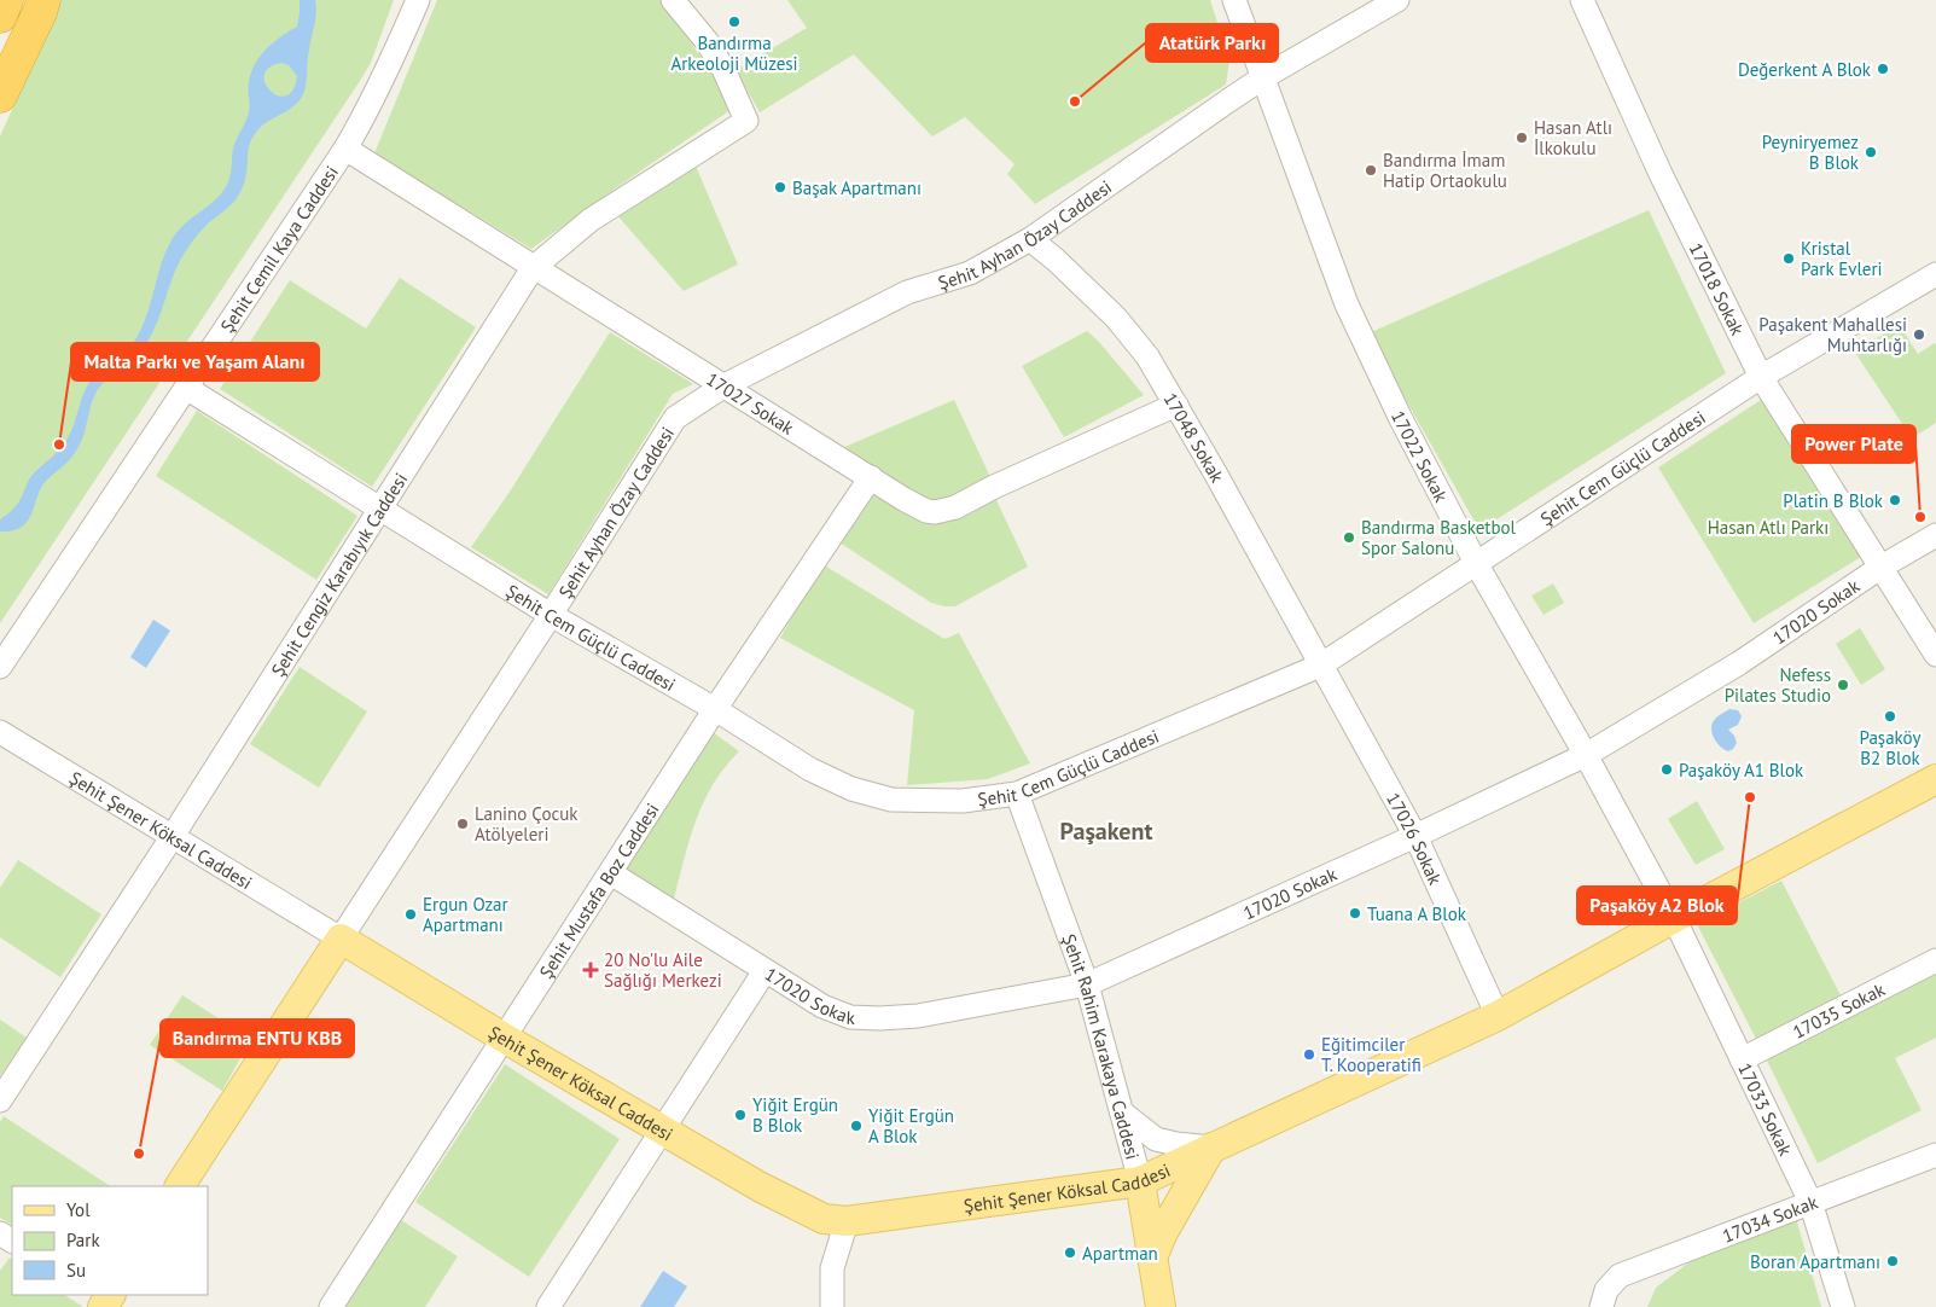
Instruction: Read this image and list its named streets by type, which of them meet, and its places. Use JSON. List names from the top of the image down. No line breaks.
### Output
{"streets":{"main road":["Şehit Ayhan Özay Caddesi","Şehit Şener Köksal Caddesi","Şehit Rahim Karakaya Caddesi"],"street":["Şehit Cemil Kaya Caddesi","17018 Sokak","17027 Sokak","17048 Sokak","17022 Sokak","Şehit Cem Güçlü Caddesi","Şehit Cengiz Karabıyık Caddesi","17020 Sokak","17026 Sokak","Şehit Mustafa Boz Caddesi","17035 Sokak","17033 Sokak","17034 Sokak"]},"crossings":[["Şehit Ayhan Özay Caddesi","17027 Sokak"],["Şehit Ayhan Özay Caddesi","17048 Sokak"],["Şehit Ayhan Özay Caddesi","17022 Sokak"],["Şehit Ayhan Özay Caddesi","Şehit Cem Güçlü Caddesi"],["Şehit Ayhan Özay Caddesi","Şehit Şener Köksal Caddesi"],["Şehit Cemil Kaya Caddesi","17027 Sokak"],["Şehit Cemil Kaya Caddesi","Şehit Cem Güçlü Caddesi"],["17018 Sokak","Şehit Cem Güçlü Caddesi"],["17018 Sokak","17020 Sokak"],["17027 Sokak","17048 Sokak"],["17027 Sokak","Şehit Cengiz Karabıyık Caddesi"],["17027 Sokak","Şehit Mustafa Boz Caddesi"],["17048 Sokak","Şehit Cem Güçlü Caddesi"],["17048 Sokak","17026 Sokak"],["17022 Sokak","Şehit Cem Güçlü Caddesi"],["17022 Sokak","17020 Sokak"],["17022 Sokak","Şehit Şener Köksal Caddesi"],["17022 Sokak","17033 Sokak"],["Şehit Cem Güçlü Caddesi","Şehit Cengiz Karabıyık Caddesi"],["Şehit Cem Güçlü Caddesi","17026 Sokak"],["Şehit Cem Güçlü Caddesi","Şehit Mustafa Boz Caddesi"],["Şehit Cem Güçlü Caddesi","Şehit Rahim Karakaya Caddesi"],["Şehit Cengiz Karabıyık Caddesi","Şehit Şener Köksal Caddesi"],["17020 Sokak","17026 Sokak"],["17020 Sokak","Şehit Mustafa Boz Caddesi"],["17020 Sokak","Şehit Rahim Karakaya Caddesi"],["Şehit Şener Köksal Caddesi","17026 Sokak"],["Şehit Şener Köksal Caddesi","Şehit Mustafa Boz Caddesi"],["Şehit Şener Köksal Caddesi","Şehit Rahim Karakaya Caddesi"],["Şehit Şener Köksal Caddesi","17033 Sokak"],["17035 Sokak","17033 Sokak"],["17033 Sokak","17034 Sokak"]],"districts":["Paşakent"],"parks":["Hasan Atlı Parkı"],"places":{"other":["Bandırma Arkeoloji Müzesi","Değerkent A Blok","Atatürk Parkı","Hasan Atlı İlkokulu","Peyniryemez B Blok","Bandırma İmam Hatip Ortaokulu","Başak Apartmanı","Kristal Park Evleri","Paşakent Mahallesi Muhtarlığı","Malta Parkı ve Yaşam Alanı","Platin B Blok","Power Plate","Bandırma Basketbol Spor Salonu","Nefess Pilates Studio","Paşaköy B2 Blok","Paşaköy A1 Blok","Paşaköy A2 Blok","Lanino Çocuk Atölyeleri","Tuana A Blok","Ergun Ozar Apartmanı","Eğitimciler T. Kooperatifi","Yiğit Ergün B Blok","Yiğit Ergün A Blok","Bandırma ENTU KBB","Apartman","Boran Apartmanı"],"health":["20 No'lu Aile Sağlığı Merkezi"]},"legend":["Yol","Park","Su"]}
